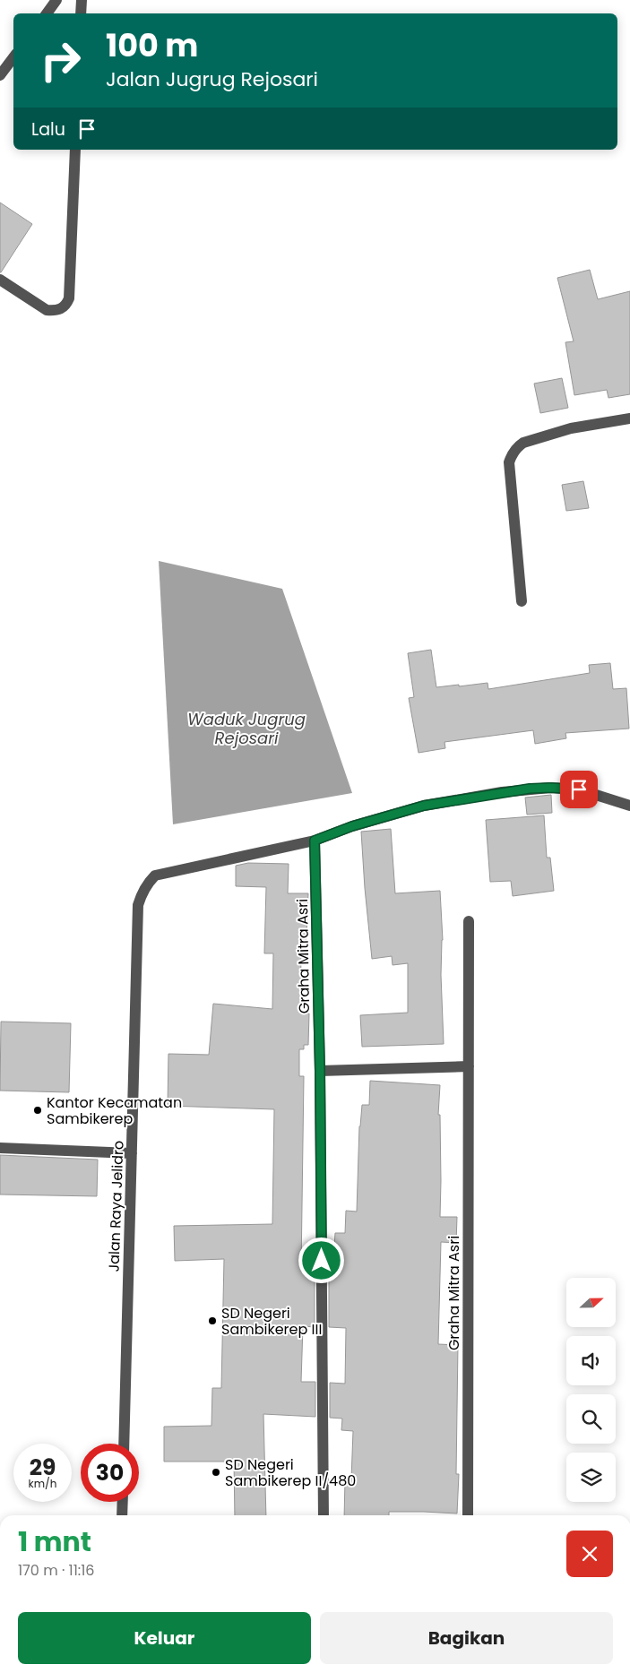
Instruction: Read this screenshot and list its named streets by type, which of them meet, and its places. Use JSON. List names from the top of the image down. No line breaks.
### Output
{"streets":{"street":["Graha Mitra Asri","Jalan Raya Jelidro"]},"crossings":[["Graha Mitra Asri","Jalan Raya Jelidro"]],"water":["Waduk Jugrug Rejosari"],"places":["Kantor Kecamatan Sambikerep","SD Negeri Sambikerep III","SD Negeri Sambikerep II/480"],"north":"right","page":{"turn":["100 m","Jalan Jugrug Rejosari"],"then":"Lalu","speed":"29 km/h","limit":"30","heading":["1 mnt","170 m · 11:16"],"buttons":["Keluar","Bagikan"]}}
